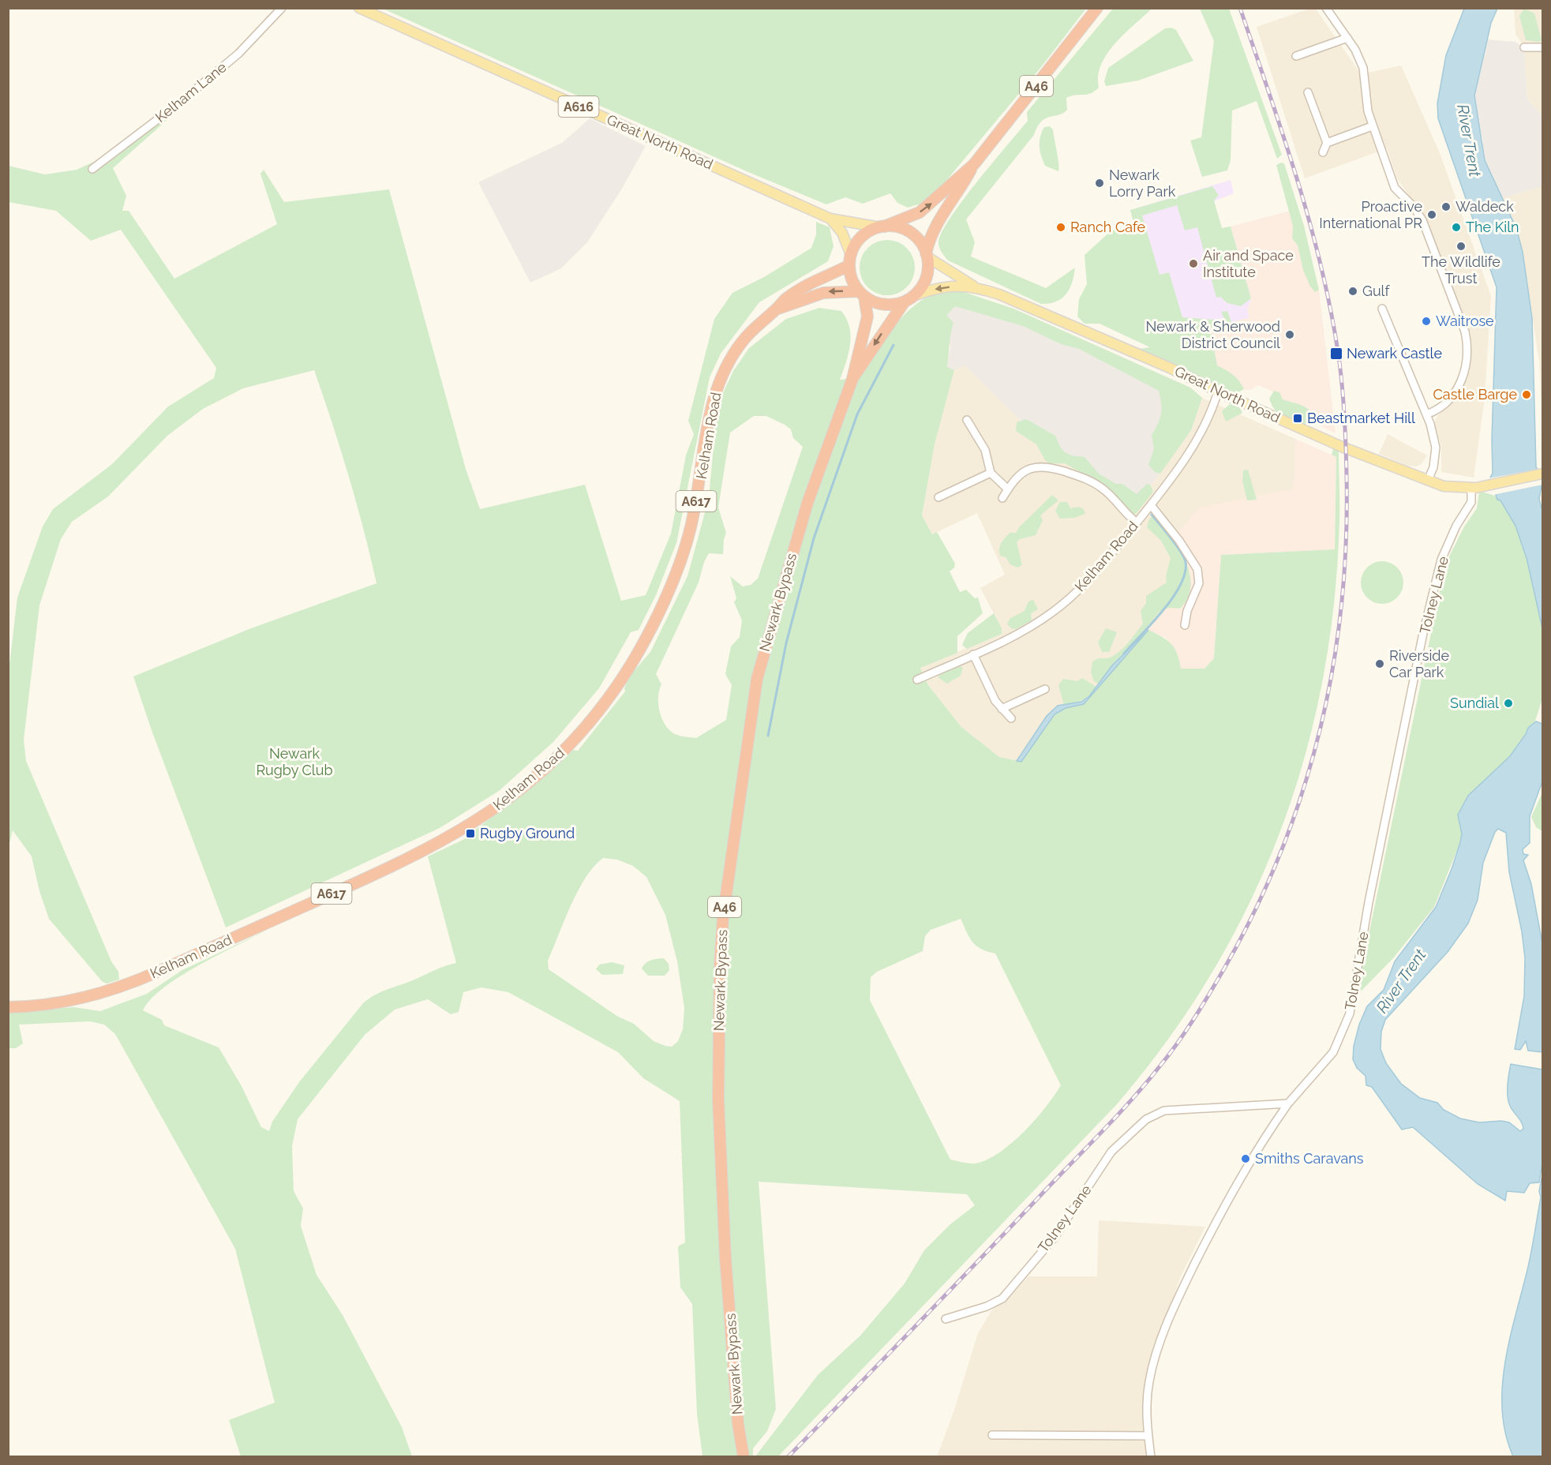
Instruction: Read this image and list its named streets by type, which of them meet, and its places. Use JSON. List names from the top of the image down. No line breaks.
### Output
{"streets":{"highway":["A46","Kelham Road","A617","Newark Bypass"],"main road":["A616","Great North Road"],"street":["Kelham Lane","Tolney Lane"]},"crossings":[["A46","Great North Road"],["A46","Kelham Road"],["A46","Newark Bypass"],["Great North Road","Kelham Road"],["Great North Road","Tolney Lane"],["Great North Road","Newark Bypass"],["Kelham Road","Newark Bypass"]],"water":["River Trent"],"parks":["Newark Rugby Club"],"places":{"other":["Newark Lorry Park","Waldeck","Proactive International PR","Ranch Cafe","The Kiln","The Wildlife Trust","Air and Space Institute","Gulf","Waitrose","Newark & Sherwood District Council","Castle Barge","Riverside Car Park","Sundial","Smiths Caravans"],"transit":["Newark Castle","Beastmarket Hill","Rugby Ground"]}}
